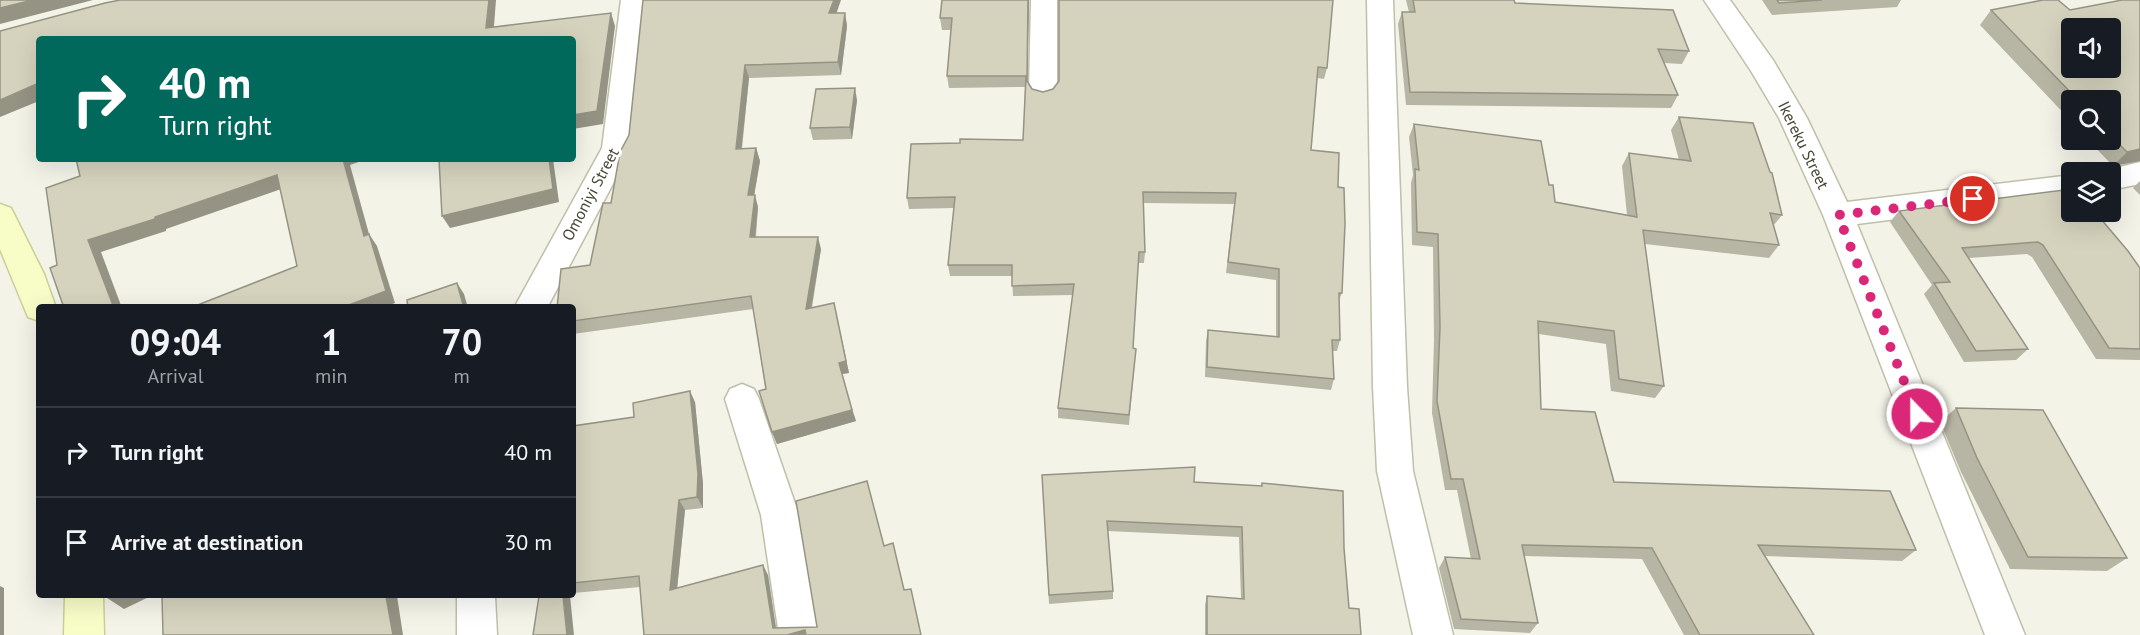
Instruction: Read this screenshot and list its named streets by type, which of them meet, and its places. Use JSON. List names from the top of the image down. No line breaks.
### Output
{"streets":{"street":["Ikereku Street","Omoniyi Street"]},"page":{"turn":["40 m","Turn right"],"eta":["09:04","Arrival","1","min","70","m"],"list":[{"name":"Turn right","value":"40 m"},{"name":"Arrive at destination","value":"30 m"}]}}
